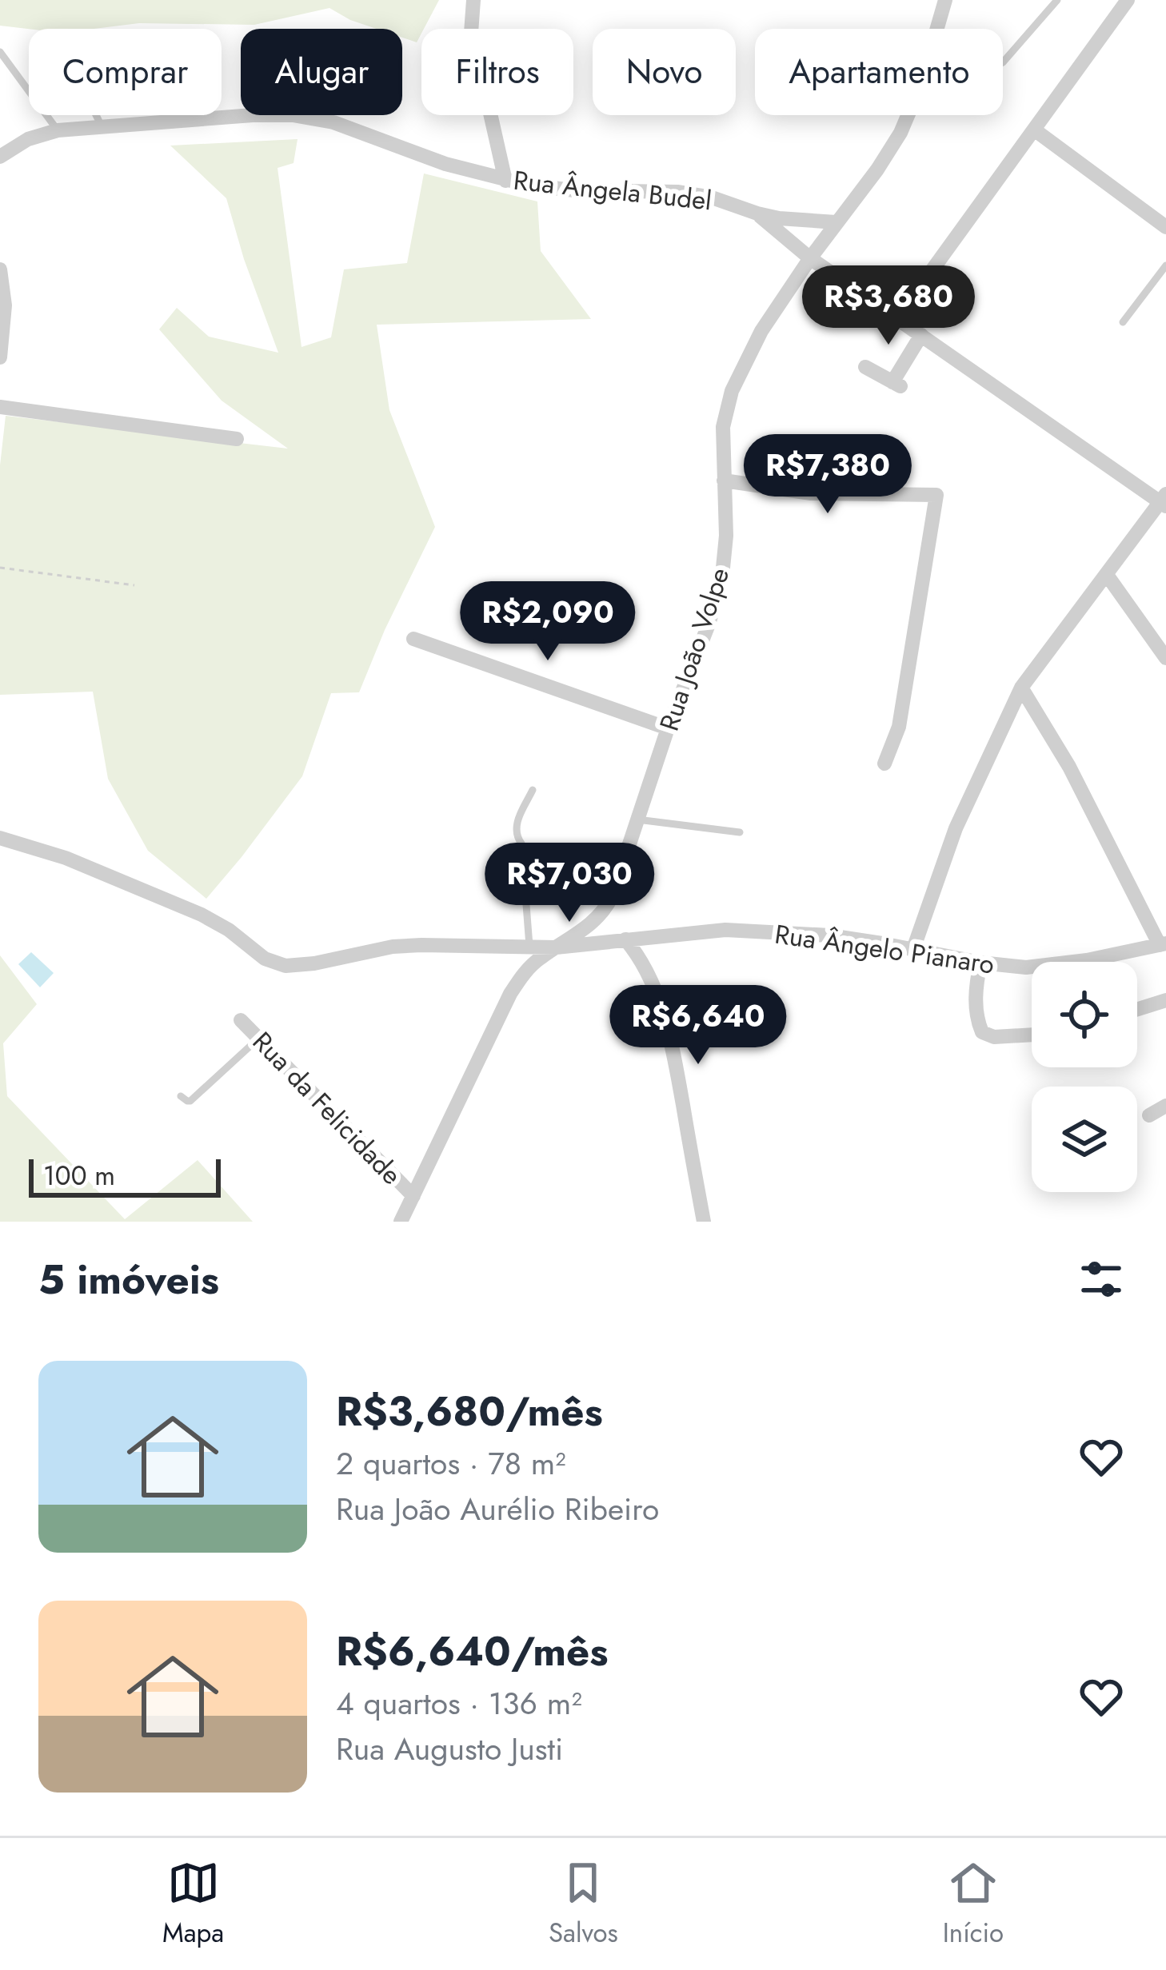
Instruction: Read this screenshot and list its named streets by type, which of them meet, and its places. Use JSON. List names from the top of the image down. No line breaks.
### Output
{"streets":{"street":["Rua Ângela Budel","Rua João Volpe","Rua Ângelo Pianaro","Rua da Felicidade"]},"crossings":[["Rua Ângela Budel","Rua João Volpe"],["Rua João Volpe","Rua Ângelo Pianaro"],["Rua João Volpe","Rua da Felicidade"]],"scale_bar":"100 m","page":{"chip":["Comprar","Alugar","Filtros","Novo","Apartamento"],"price":["R$3,680","R$7,380","R$2,090","R$7,030","R$6,640"],"scale":"100 m","heading":"5 imóveis","list":[{"name":"R$3,680/mês","note":"2 quartos · 78 m² · Rua João Aurélio Ribeiro"},{"name":"R$6,640/mês","note":"4 quartos · 136 m² · Rua Augusto Justi"}],"tabs":["Mapa","Salvos","Início"]}}
